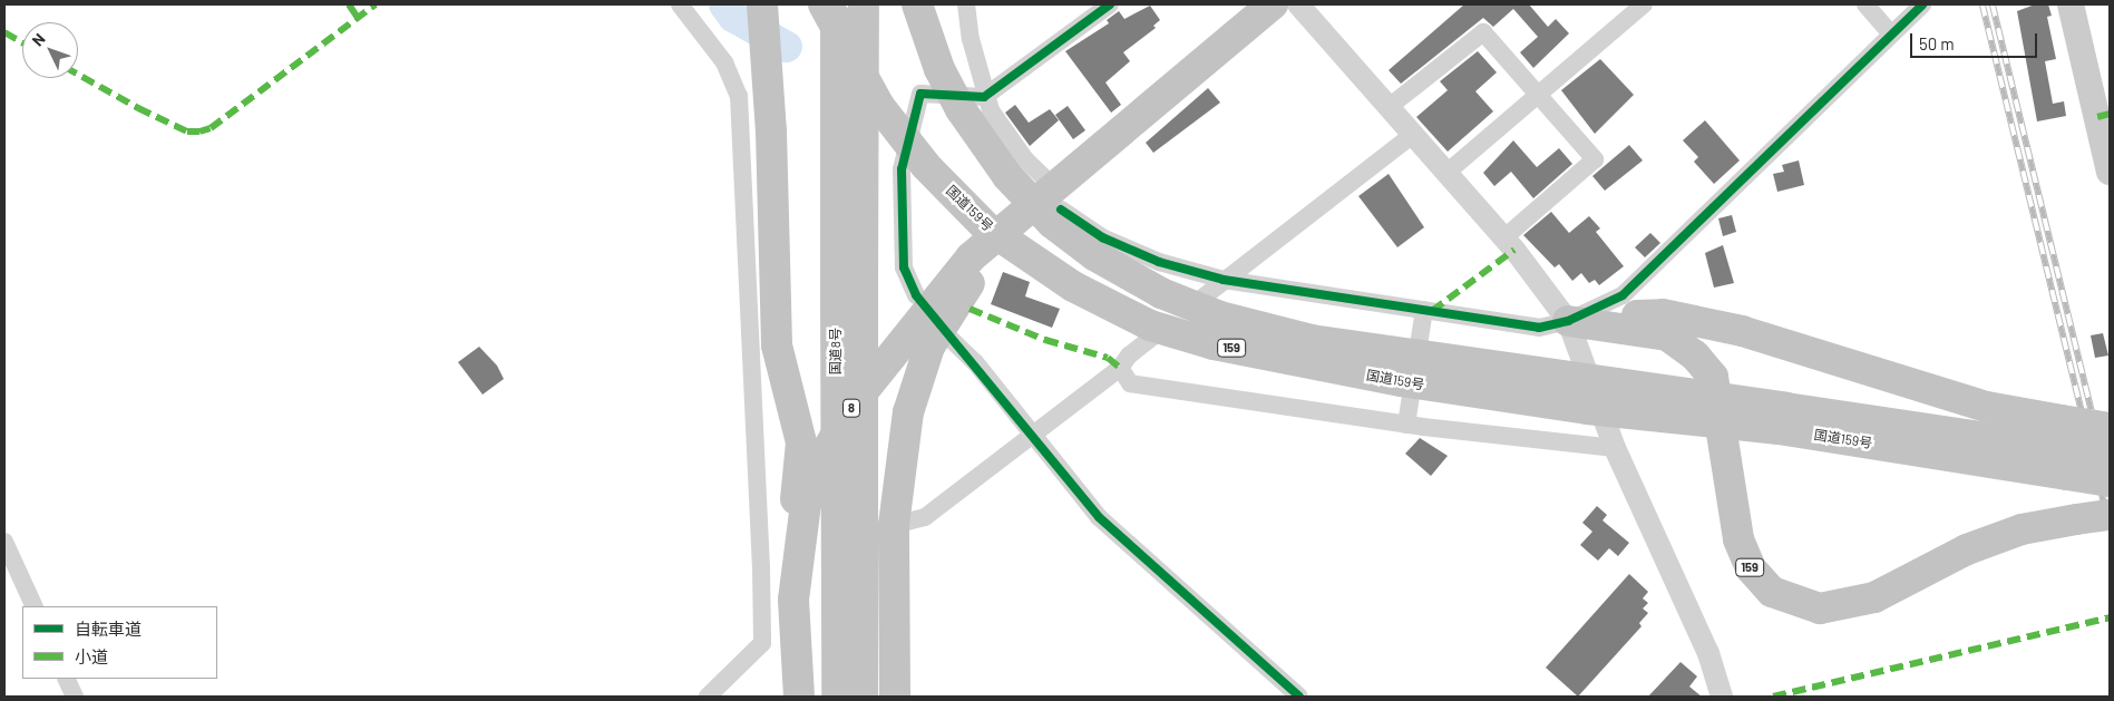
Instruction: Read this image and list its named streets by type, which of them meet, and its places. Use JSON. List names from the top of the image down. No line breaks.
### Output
{"streets":{"highway":["国道159号","159","国道8号","8"]},"crossings":[["国道159号","159"]],"legend":["自転車道","小道"],"scale_bar":"50 m","north":"top left"}
